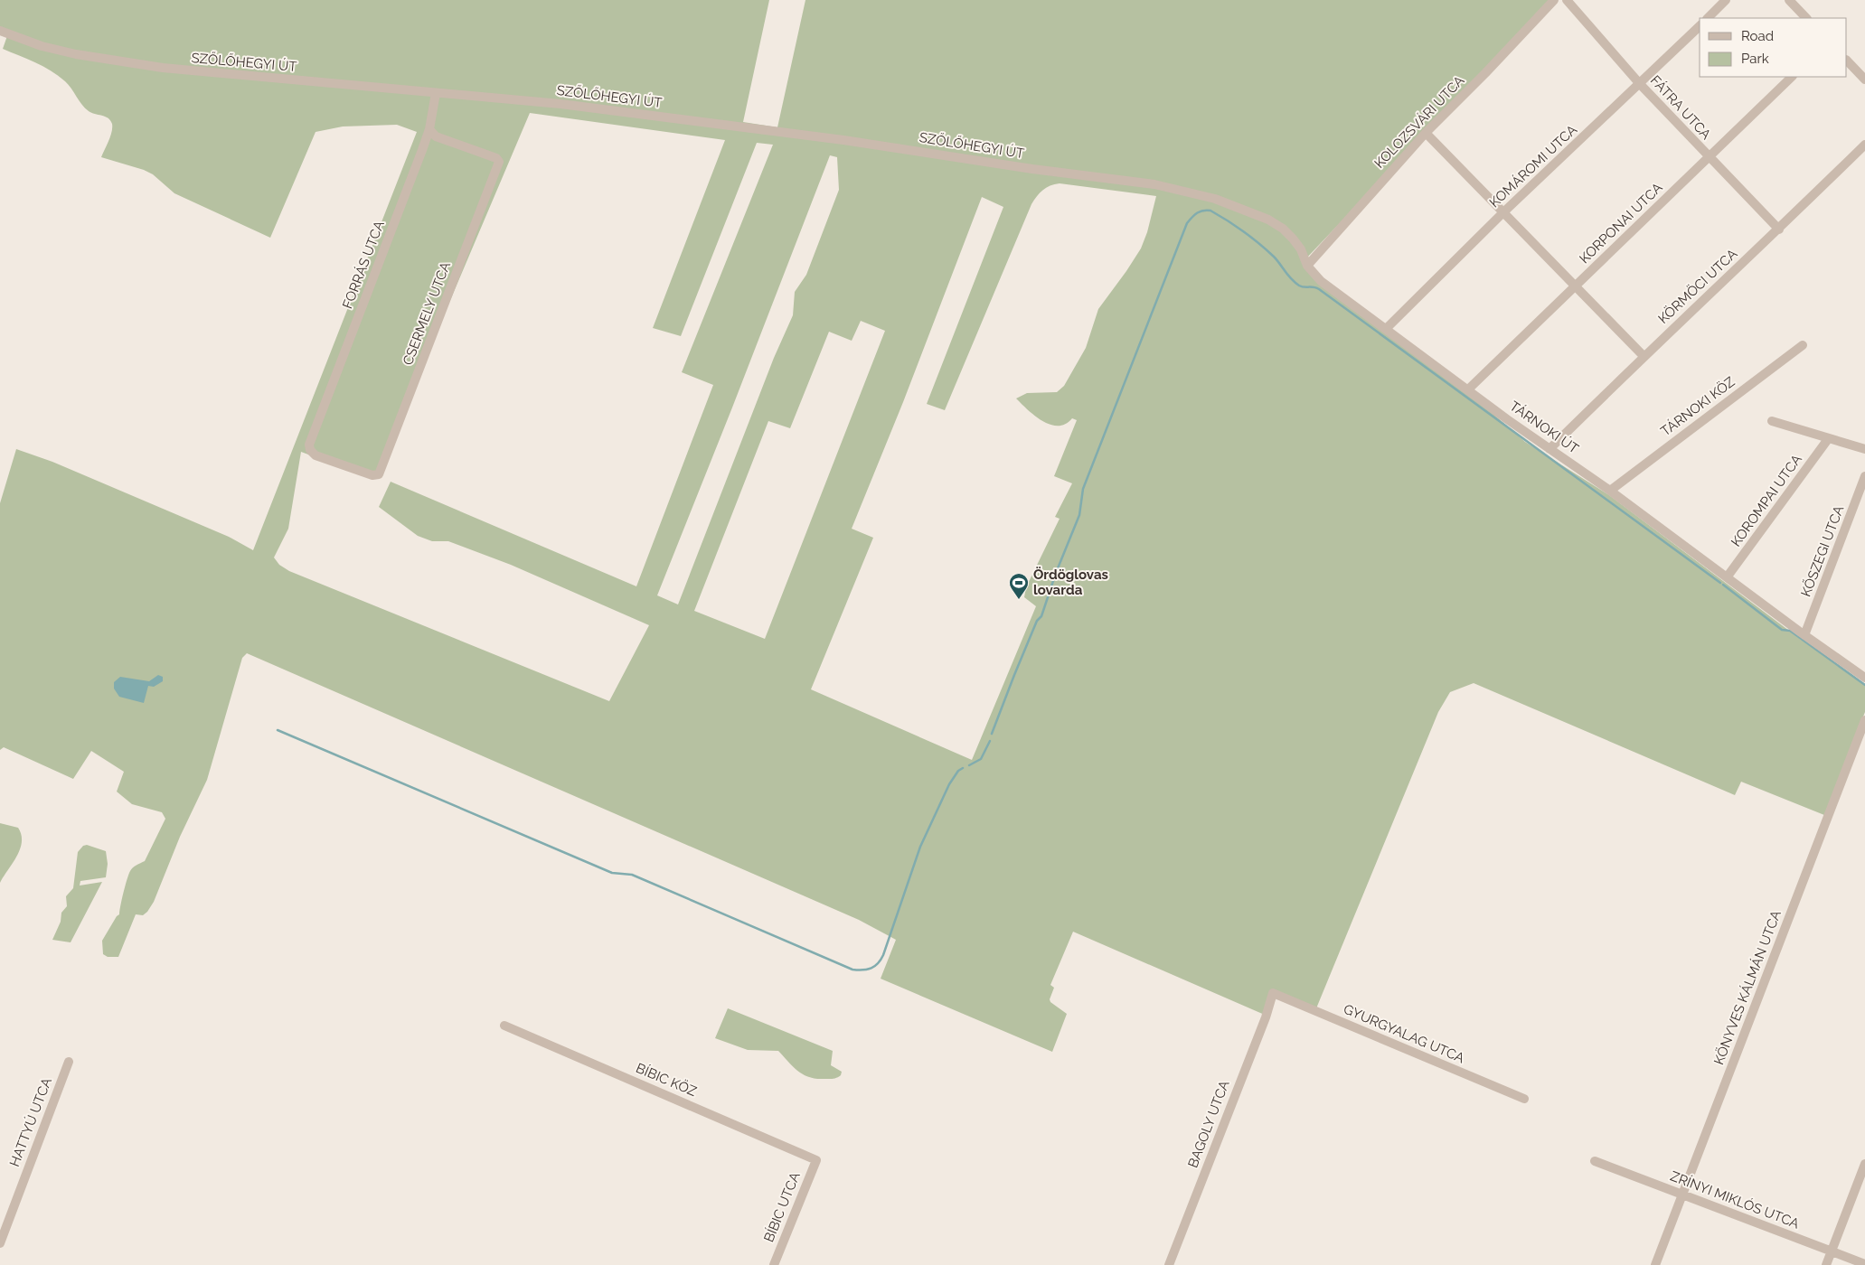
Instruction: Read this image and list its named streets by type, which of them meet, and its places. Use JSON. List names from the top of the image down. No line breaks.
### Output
{"streets":{"street":["SZŐLŐHEGYI ÚT","FÁTRA UTCA","KOLOZSVÁRI UTCA","KOMÁROMI UTCA","KORPONAI UTCA","FORRÁS UTCA","KÖRMÖCI UTCA","CSERMELY UTCA","TÁRNOKI KÖZ","TÁRNOKI ÚT","KOROMPAI UTCA","KŐSZEGI UTCA","KÖNYVES KÁLMÁN UTCA","GYURGYALAG UTCA","BÍBIC KÖZ","HATTYÚ UTCA","BAGOLY UTCA","ZRÍNYI MIKLÓS UTCA","BÍBIC UTCA"]},"crossings":[["SZŐLŐHEGYI ÚT","FORRÁS UTCA"],["SZŐLŐHEGYI ÚT","TÁRNOKI ÚT"],["FÁTRA UTCA","KOMÁROMI UTCA"],["FÁTRA UTCA","KORPONAI UTCA"],["FÁTRA UTCA","KÖRMÖCI UTCA"],["KOLOZSVÁRI UTCA","TÁRNOKI ÚT"],["KOMÁROMI UTCA","TÁRNOKI ÚT"],["KORPONAI UTCA","TÁRNOKI ÚT"],["FORRÁS UTCA","CSERMELY UTCA"],["KÖRMÖCI UTCA","TÁRNOKI ÚT"],["TÁRNOKI KÖZ","TÁRNOKI ÚT"],["TÁRNOKI ÚT","KOROMPAI UTCA"],["TÁRNOKI ÚT","KŐSZEGI UTCA"],["KÖNYVES KÁLMÁN UTCA","ZRÍNYI MIKLÓS UTCA"],["GYURGYALAG UTCA","BAGOLY UTCA"],["BÍBIC KÖZ","BÍBIC UTCA"]],"places":{"sports":["Ördöglovas lovarda"]},"legend":["Road","Park"]}
